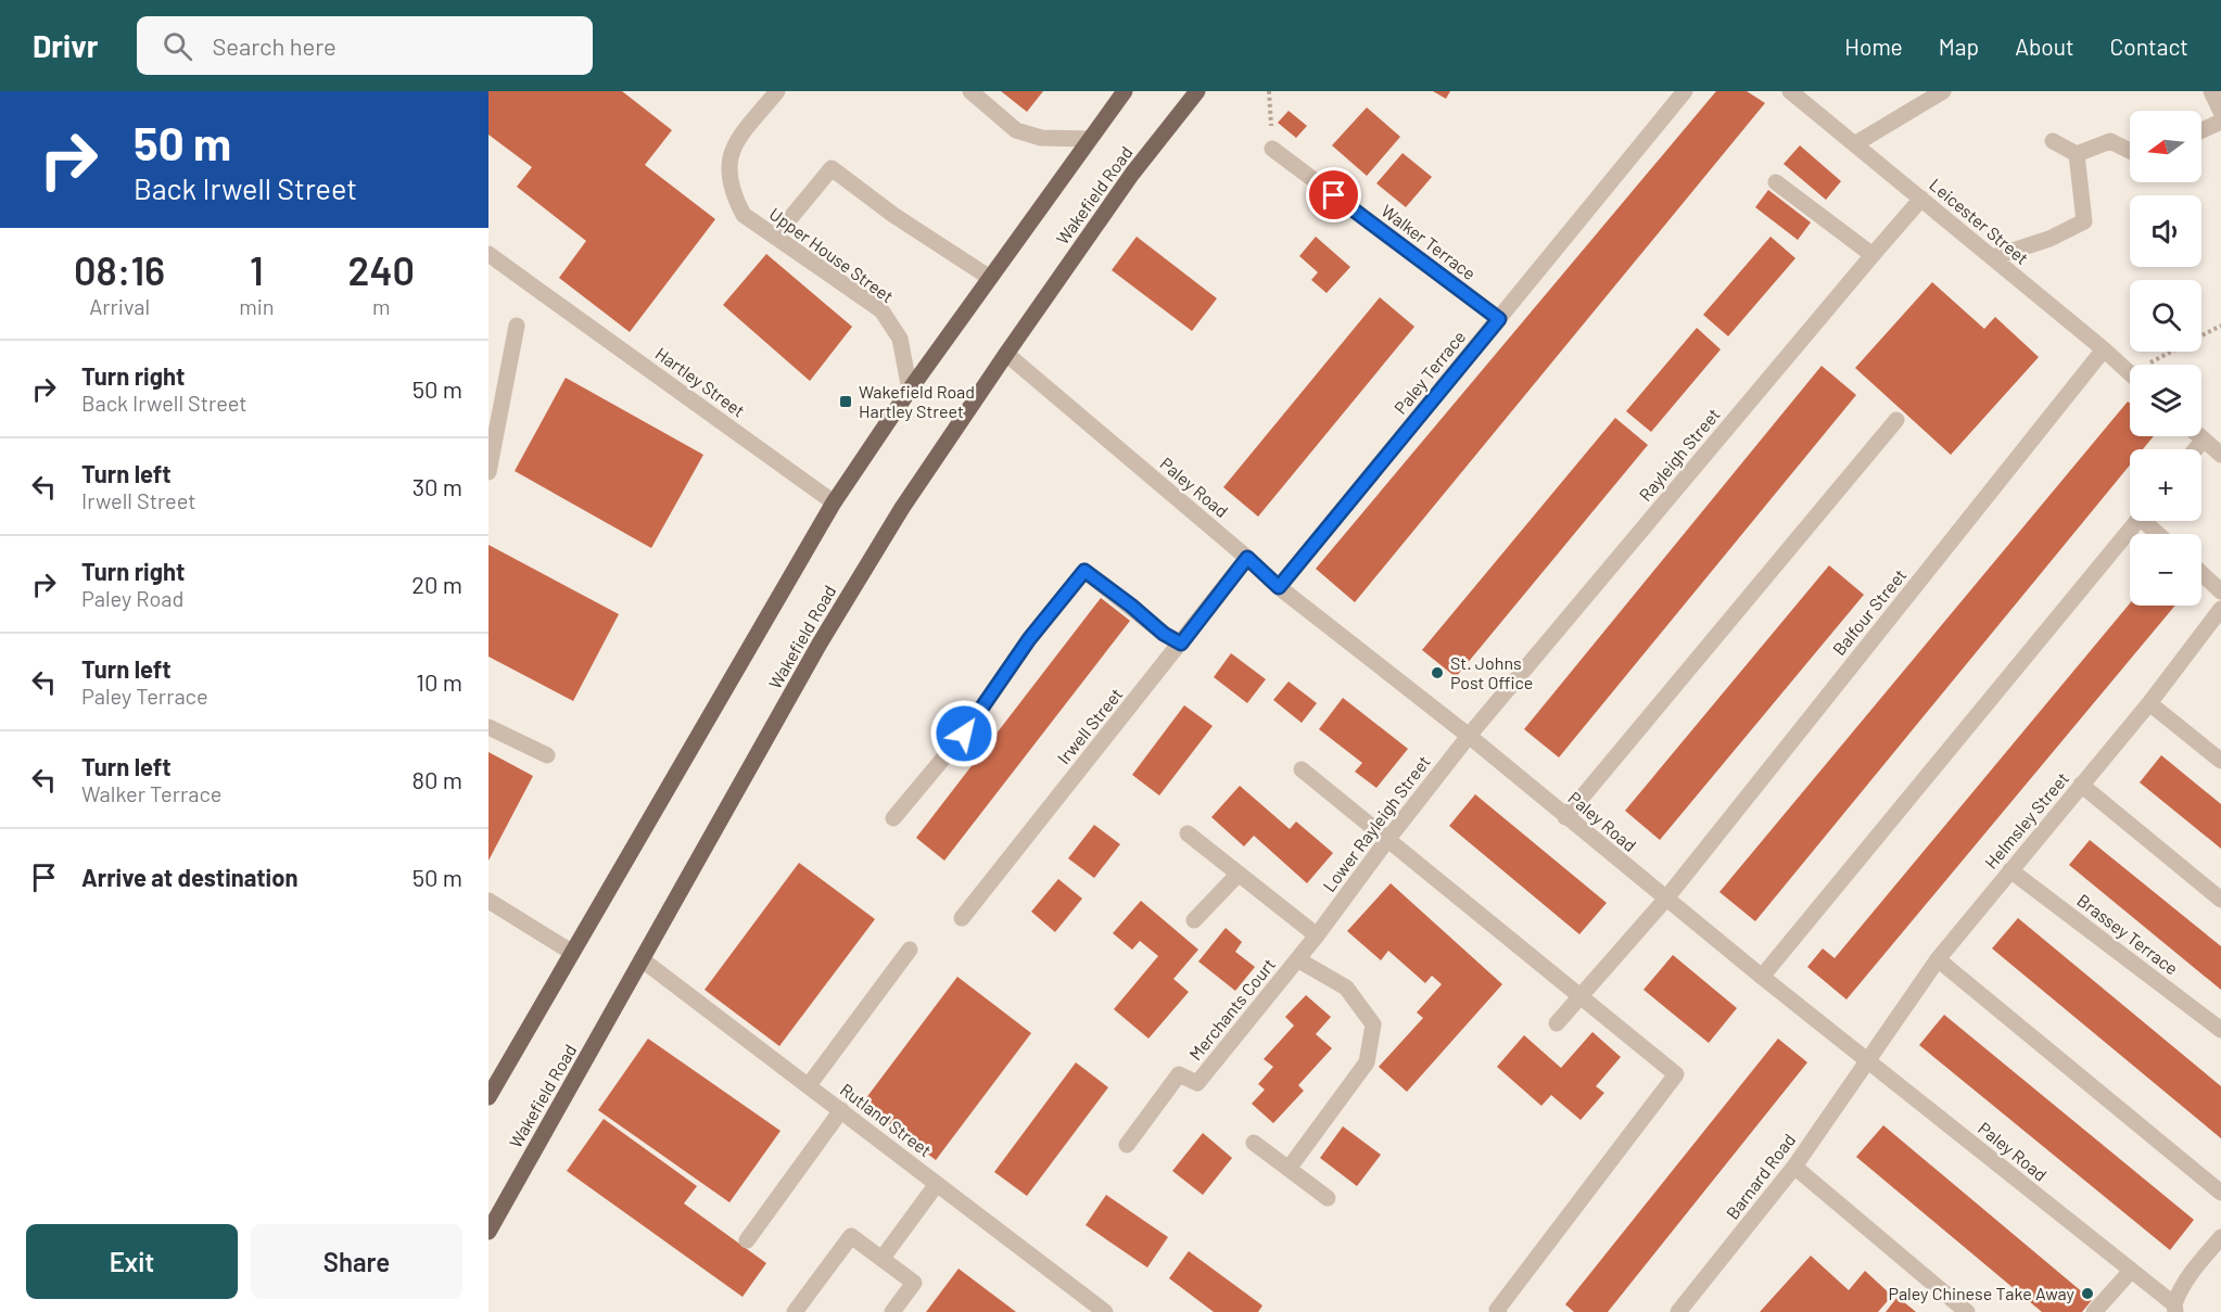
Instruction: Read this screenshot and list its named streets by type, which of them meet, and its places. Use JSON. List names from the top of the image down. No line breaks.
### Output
{"streets":{"main road":["Wakefield Road"],"street":["Leicester Street","Walker Terrace","Upper House Street","Paley Terrace","Hartley Street","Rayleigh Street","Paley Road","Balfour Street","Irwell Street","Helmsley Street","Lower Rayleigh Street","Brassey Terrace","Merchants Court","Rutland Street","Barnard Road"]},"crossings":[["Wakefield Road","Upper House Street"],["Wakefield Road","Hartley Street"],["Wakefield Road","Paley Road"],["Wakefield Road","Rutland Street"],["Leicester Street","Rayleigh Street"],["Leicester Street","Balfour Street"],["Walker Terrace","Paley Terrace"],["Paley Terrace","Paley Road"],["Rayleigh Street","Paley Road"],["Rayleigh Street","Lower Rayleigh Street"],["Paley Road","Balfour Street"],["Paley Road","Irwell Street"],["Paley Road","Helmsley Street"],["Paley Road","Lower Rayleigh Street"],["Paley Road","Barnard Road"],["Helmsley Street","Brassey Terrace"],["Helmsley Street","Barnard Road"],["Lower Rayleigh Street","Merchants Court"]],"places":{"transit":["Wakefield Road Hartley Street"],"other":["St. Johns Post Office","Paley Chinese Take Away"]},"north":"left","page":{"header":"Drivr","search":"Search here","nav":["Home","Map","About","Contact"],"turn":["50 m","Back Irwell Street"],"map_buttons":["+","−"],"eta":["08:16","Arrival","1","min","240","m"],"list":[{"name":"Turn right","note":"Back Irwell Street","value":"50 m"},{"name":"Turn left","note":"Irwell Street","value":"30 m"},{"name":"Turn right","note":"Paley Road","value":"20 m"},{"name":"Turn left","note":"Paley Terrace","value":"10 m"},{"name":"Turn left","note":"Walker Terrace","value":"80 m"},{"name":"Arrive at destination","value":"50 m"}],"buttons":["Exit","Share"]}}
